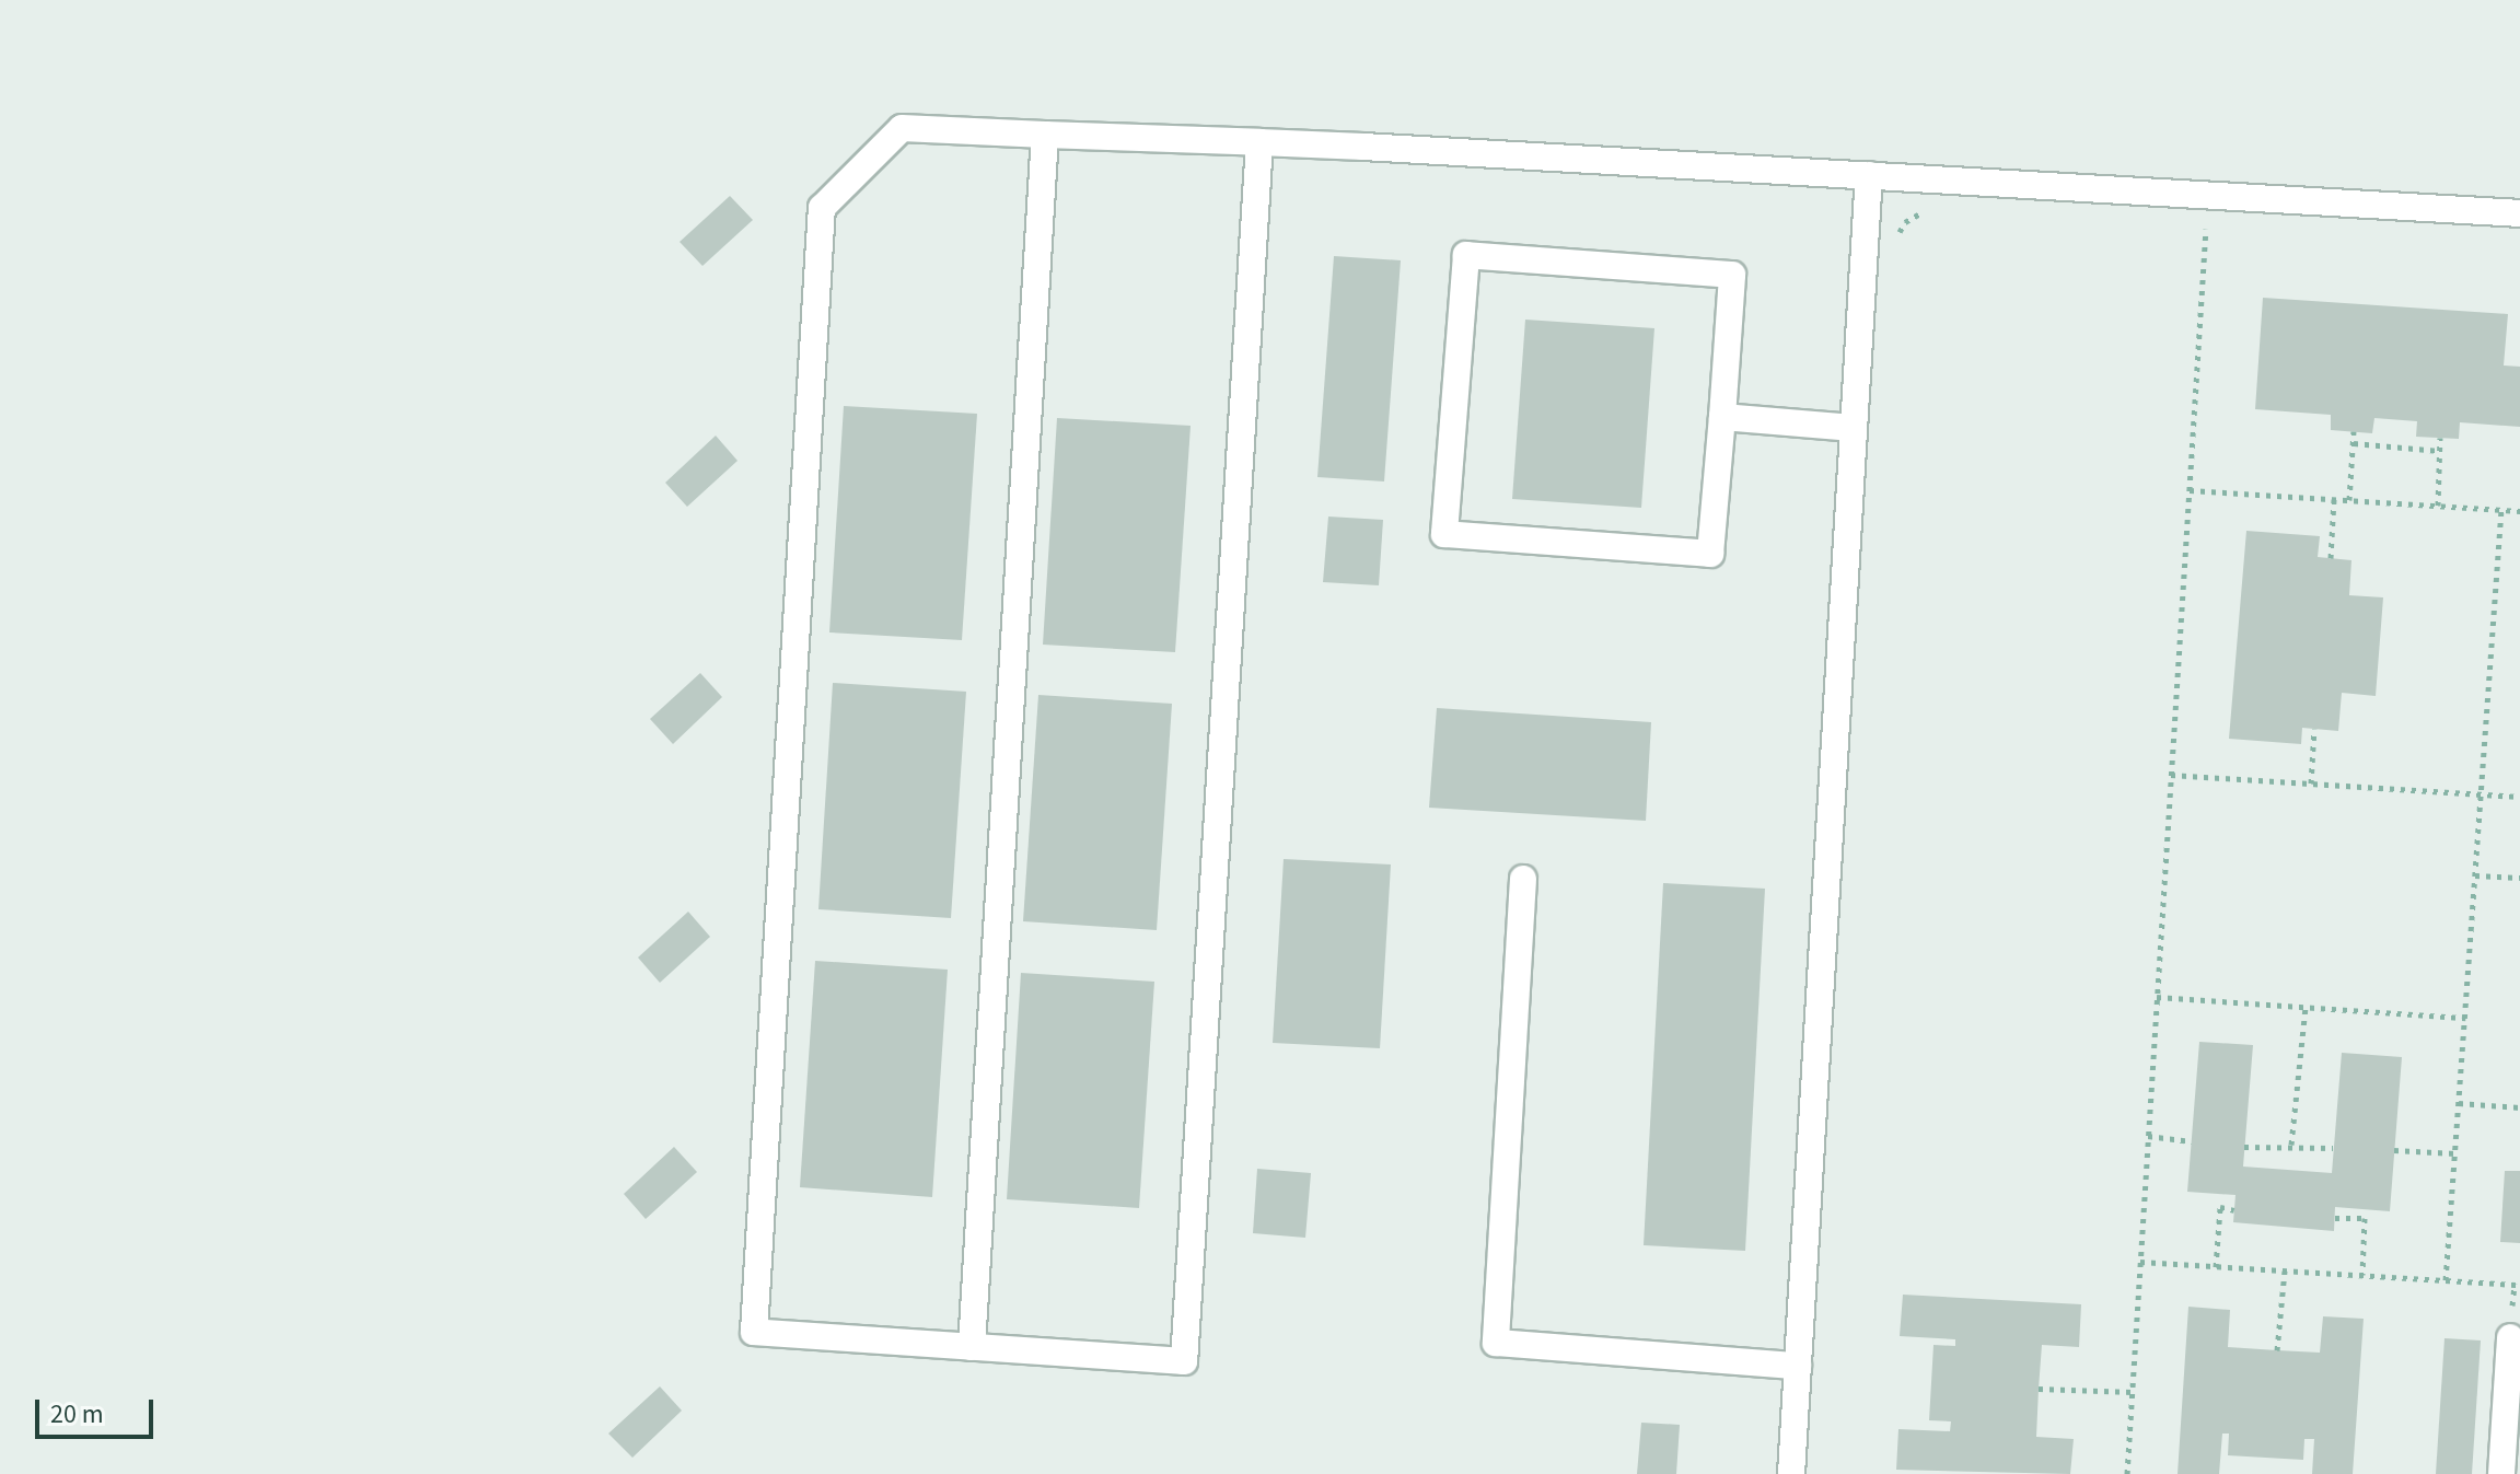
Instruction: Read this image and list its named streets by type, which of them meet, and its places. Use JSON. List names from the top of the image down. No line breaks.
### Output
{"scale_bar":"20 m"}
